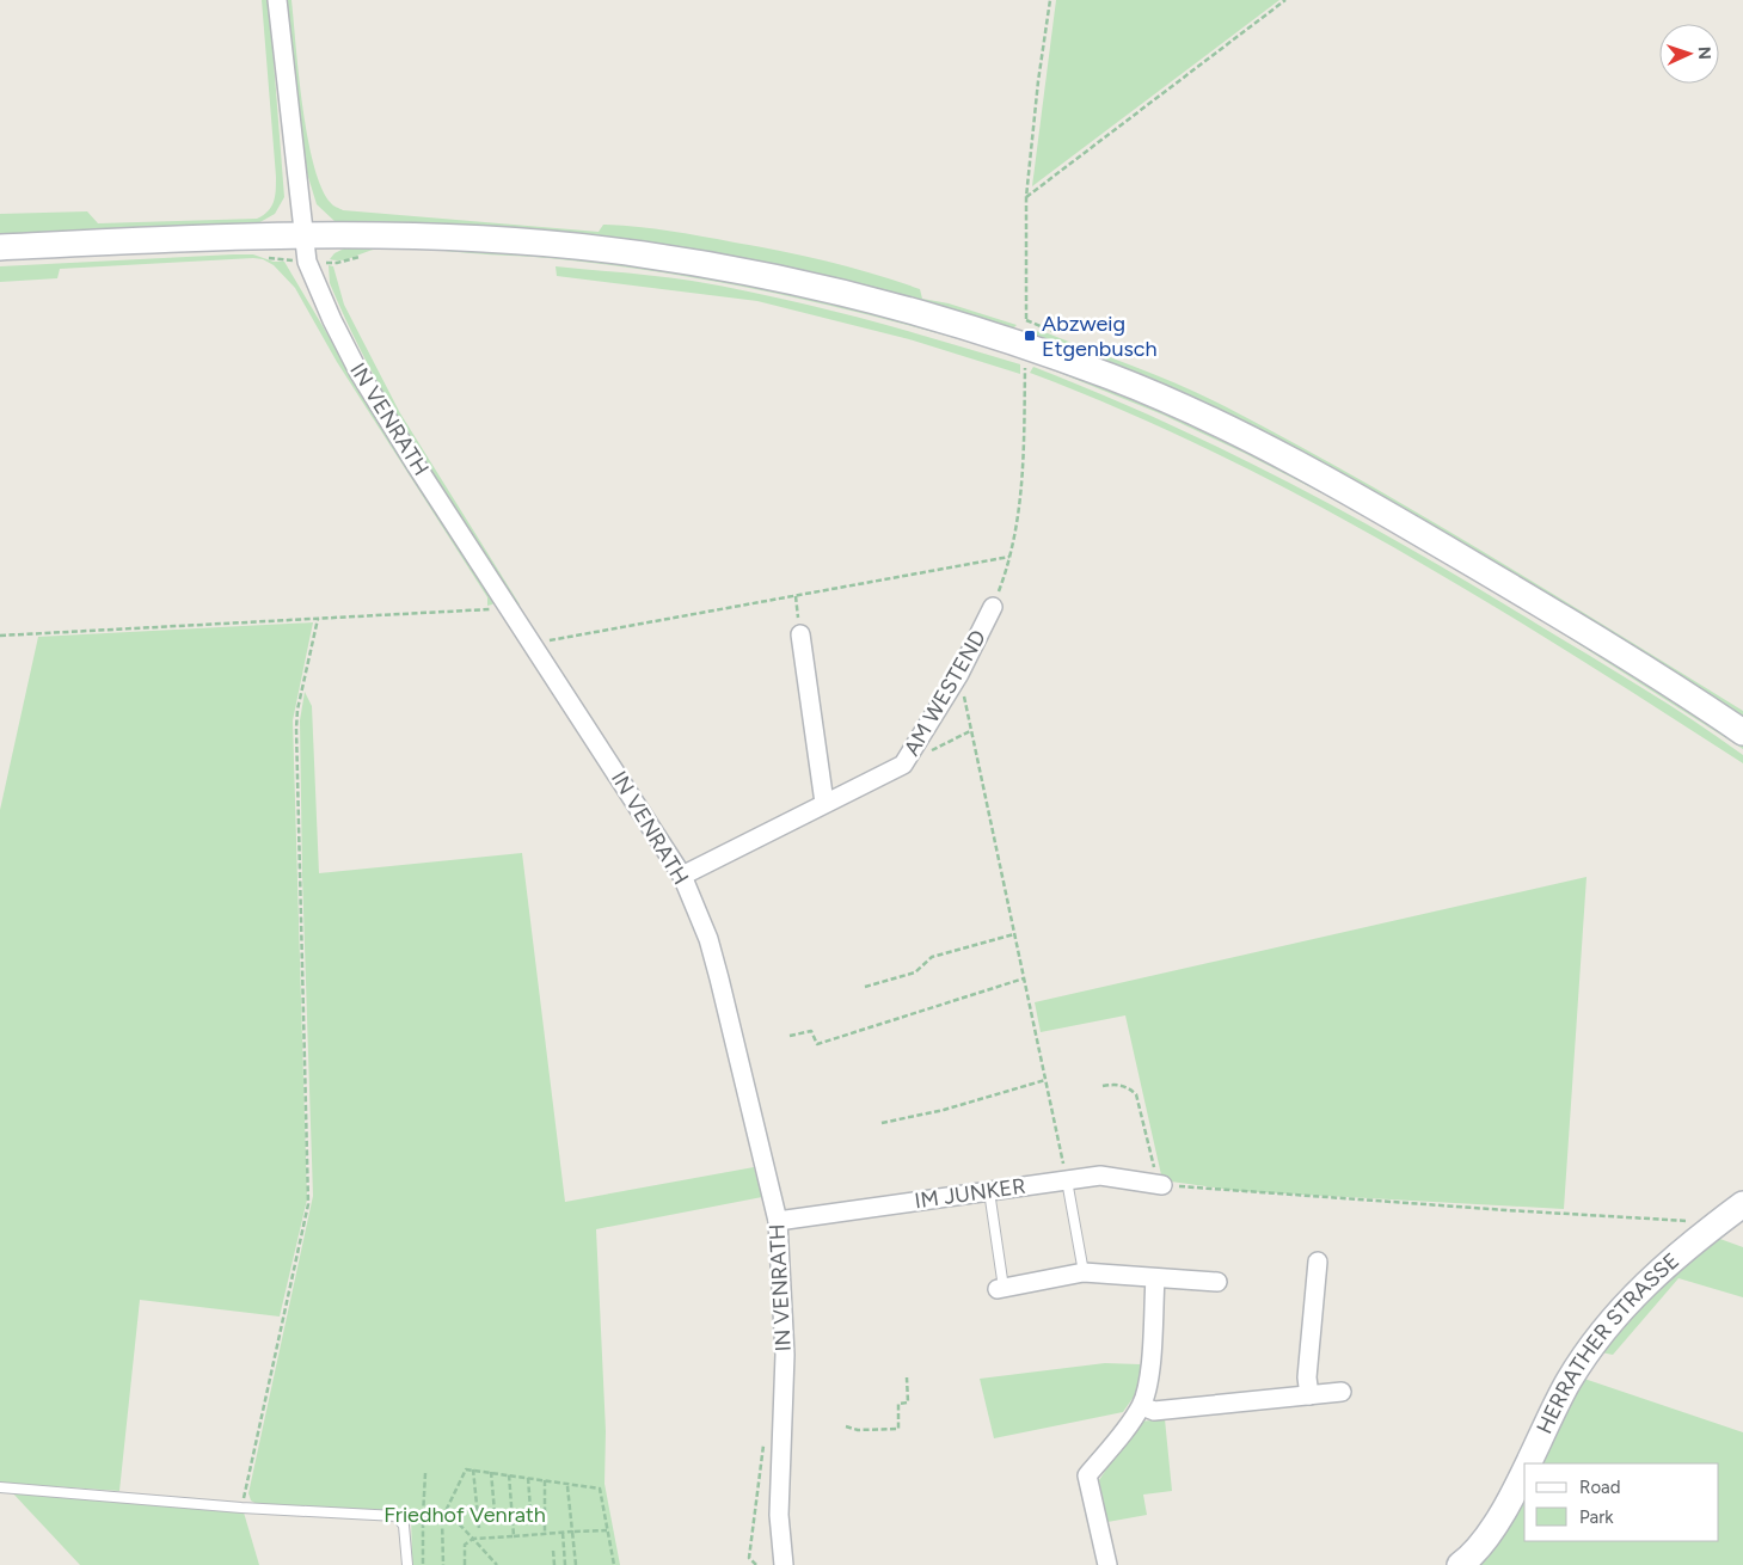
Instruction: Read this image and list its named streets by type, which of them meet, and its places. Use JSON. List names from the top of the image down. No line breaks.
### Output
{"streets":{"street":["IN VENRATH","AM WESTEND","IM JUNKER","HERRATHER STRASSE"]},"crossings":[["IN VENRATH","AM WESTEND"],["IN VENRATH","IM JUNKER"]],"parks":["Friedhof Venrath"],"places":{"transit":["Abzweig Etgenbusch"]},"legend":["Road","Park"],"north":"right"}
